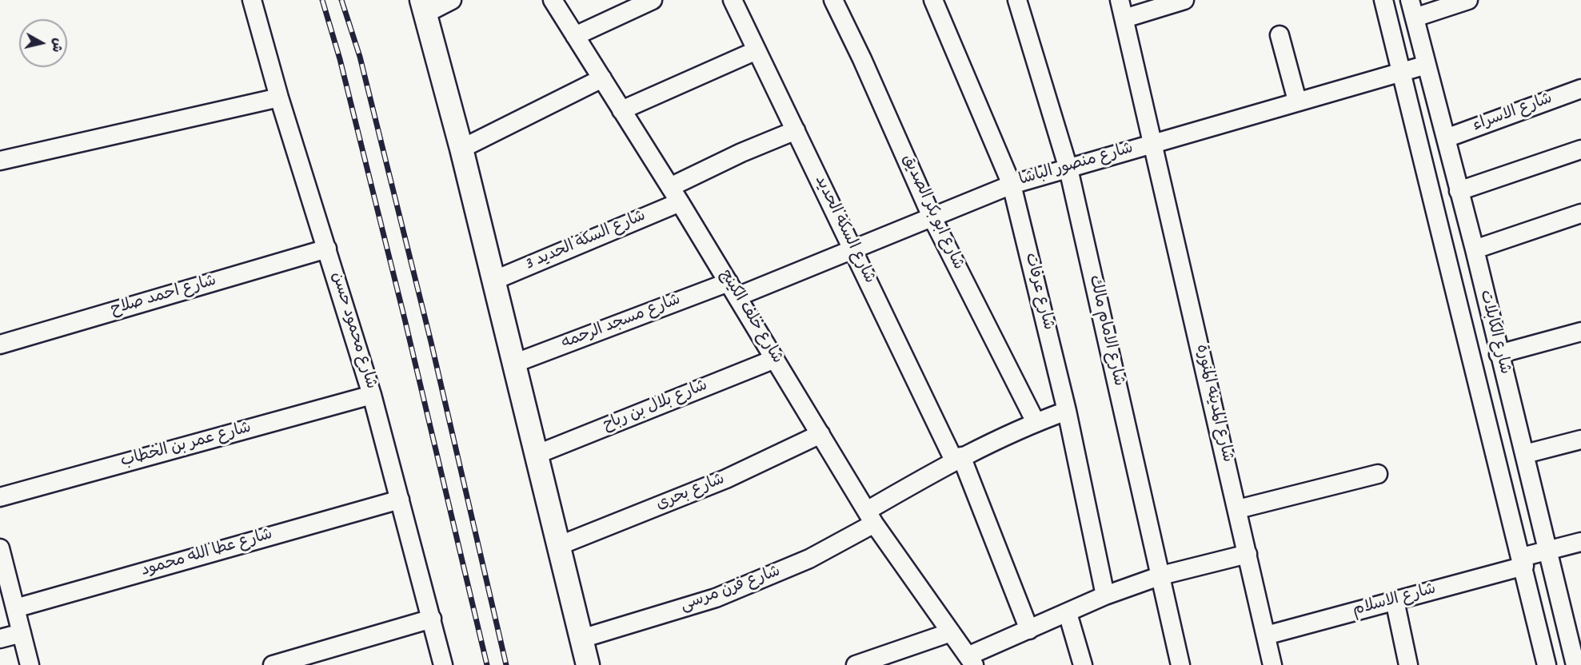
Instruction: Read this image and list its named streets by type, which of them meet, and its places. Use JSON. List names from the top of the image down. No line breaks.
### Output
{"streets":{"street":["شارع الاسراء","شارع منصور الباشا","شارع ابو بكر الصديق","شارع السكة الحديد","شارع السكة الحديد 3","شارع عرفات","شارع احمد صلاح","شارع خلف الكينج","شارع مسجد الرحمه","شارع محمود حسن","شارع الامام مالك","شارع الكابلات","شارع المدينه المنورة","شارع بلال بن رباح","شارع عمر بن الخطاب","شارع بحرى","شارع عطا الله محمود","شارع فرن مرسى","شارع الاسلام"]},"crossings":[["شارع الاسراء","شارع الكابلات"],["شارع منصور الباشا","شارع ابو بكر الصديق"],["شارع منصور الباشا","شارع السكة الحديد"],["شارع منصور الباشا","شارع عرفات"],["شارع منصور الباشا","شارع خلف الكينج"],["شارع منصور الباشا","شارع مسجد الرحمه"],["شارع منصور الباشا","شارع الامام مالك"],["شارع منصور الباشا","شارع الكابلات"],["شارع منصور الباشا","شارع المدينه المنورة"],["شارع ابو بكر الصديق","شارع فرن مرسى"],["شارع السكة الحديد","شارع السكة الحديد 3"],["شارع السكة الحديد","شارع فرن مرسى"],["شارع السكة الحديد 3","شارع خلف الكينج"],["شارع عرفات","شارع فرن مرسى"],["شارع احمد صلاح","شارع محمود حسن"],["شارع خلف الكينج","شارع مسجد الرحمه"],["شارع خلف الكينج","شارع بلال بن رباح"],["شارع خلف الكينج","شارع بحرى"],["شارع خلف الكينج","شارع فرن مرسى"],["شارع محمود حسن","شارع عمر بن الخطاب"],["شارع محمود حسن","شارع عطا الله محمود"],["شارع الكابلات","شارع الاسلام"],["شارع المدينه المنورة","شارع الاسلام"]],"north":"right"}
